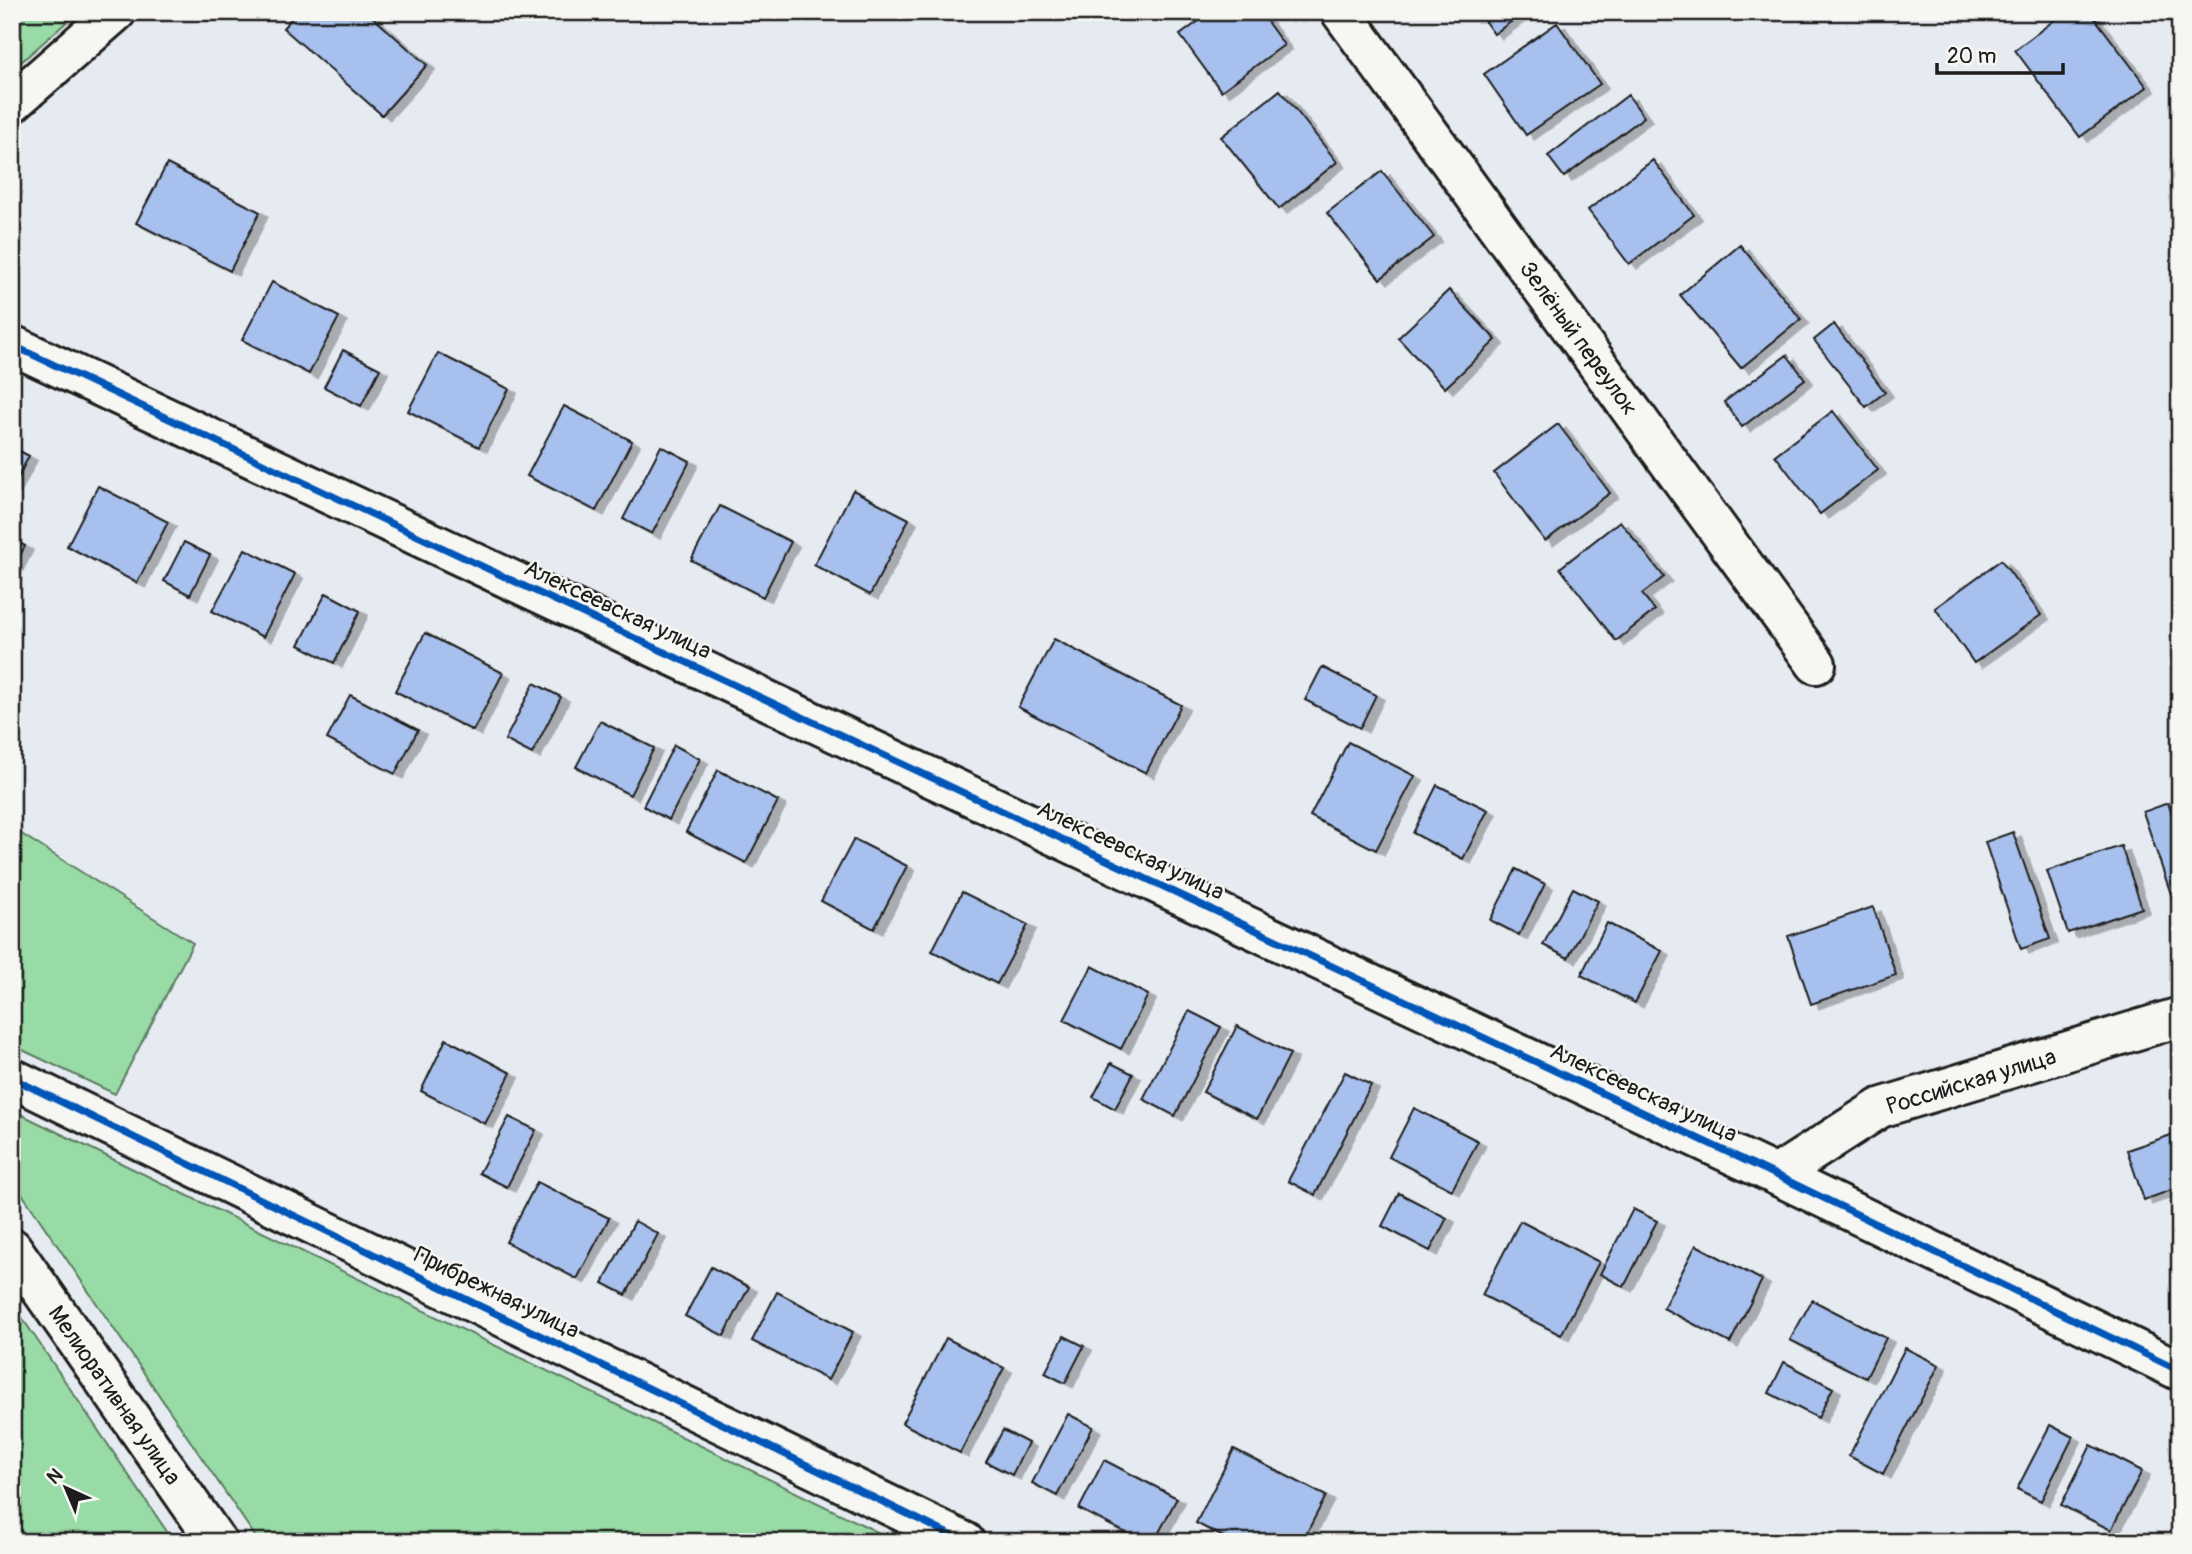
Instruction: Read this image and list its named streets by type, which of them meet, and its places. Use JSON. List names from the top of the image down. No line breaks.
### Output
{"streets":{"street":["Зелёный переулок","Алексеевская улица","Российская улица","Прибрежная улица","Мелиоративная улица"]},"crossings":[["Алексеевская улица","Российская улица"]],"scale_bar":"20 m","north":"top left"}
